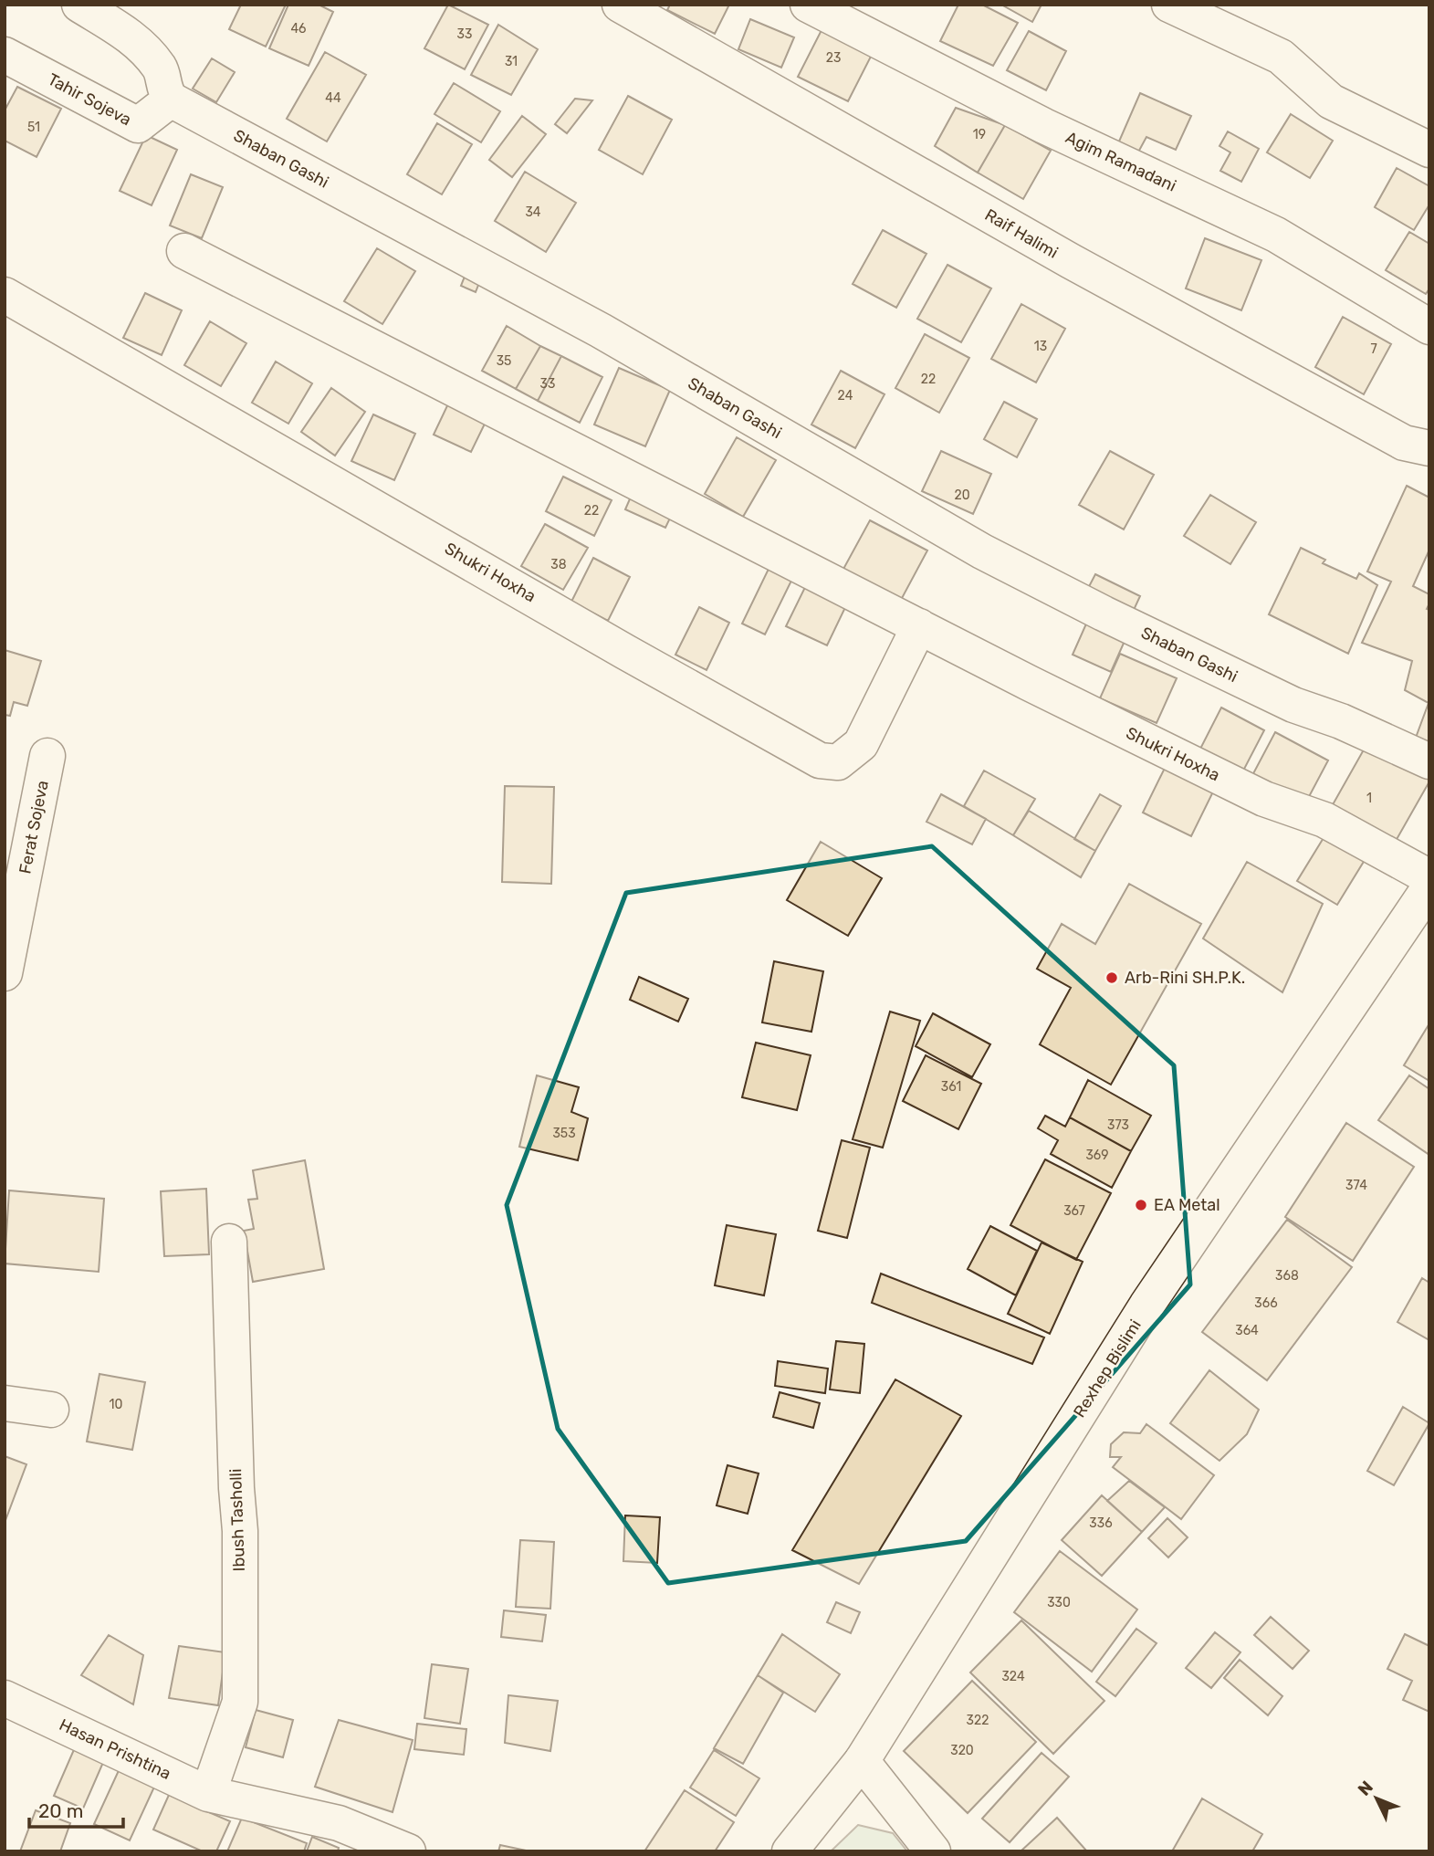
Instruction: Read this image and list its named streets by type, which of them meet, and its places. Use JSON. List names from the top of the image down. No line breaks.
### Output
{"streets":{"street":["Tahir Sojeva","Shaban Gashi","Agim Ramadani","Raif Halimi","Shukri Hoxha","Ferat Sojeva","Rexhep Bislimi","Ibush Tasholli","Hasan Prishtina"]},"crossings":[["Tahir Sojeva","Shaban Gashi"],["Ibush Tasholli","Hasan Prishtina"]],"places":["Arb-Rini SH.P.K.","EA Metal"],"house_numbers":["46","33","23","31","44","51","19","34","13","7","35","22","33","24","20","22","38","1","361","373","353","369","374","367","368","366","364","10","336","330","324","322","320"],"scale_bar":"20 m","north":"top left"}
